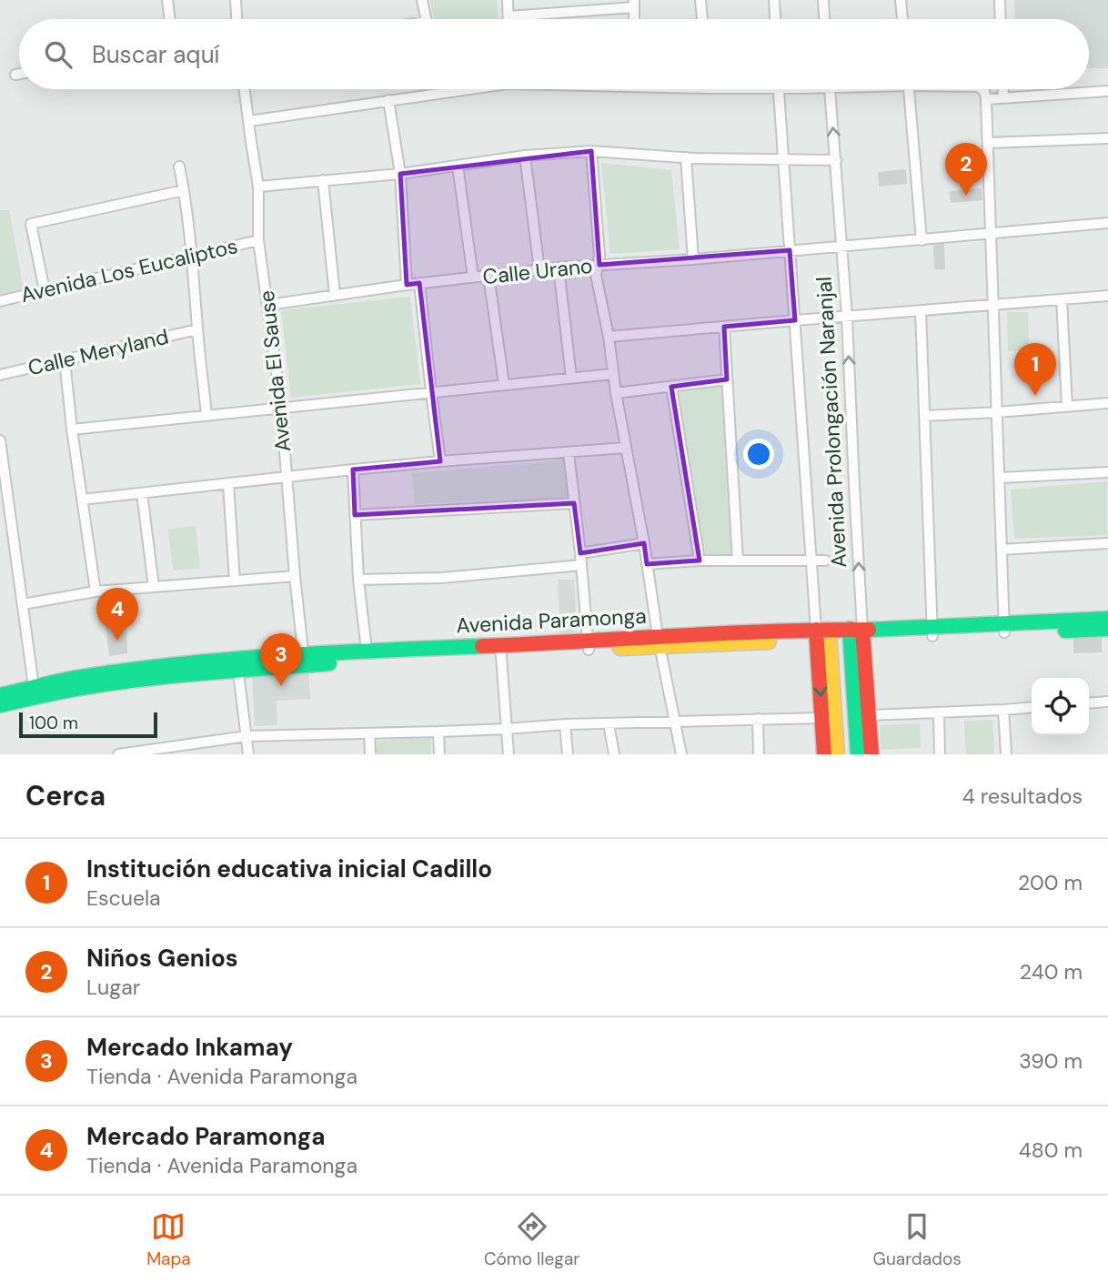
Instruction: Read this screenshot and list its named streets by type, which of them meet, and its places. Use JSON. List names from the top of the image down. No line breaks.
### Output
{"streets":{"street":["Avenida Los Eucaliptos","Calle Urano","Calle Meryland","Avenida El Sause","Avenida Prolongación Naranjal","Avenida Paramonga"]},"crossings":[["Avenida Los Eucaliptos","Avenida El Sause"],["Calle Urano","Avenida El Sause"],["Calle Urano","Avenida Prolongación Naranjal"],["Avenida El Sause","Avenida Paramonga"],["Avenida Prolongación Naranjal","Avenida Paramonga"]],"scale_bar":"100 m","page":{"search":"Buscar aquí","pins":["2","1","4","3"],"scale":"100 m","heading":["Cerca","4 resultados"],"list":[{"mark":"1","name":"Institución educativa inicial Cadillo","note":"Escuela","value":"200 m"},{"mark":"2","name":"Niños Genios","note":"Lugar","value":"240 m"},{"mark":"3","name":"Mercado Inkamay","note":"Tienda · Avenida Paramonga","value":"390 m"},{"mark":"4","name":"Mercado Paramonga","note":"Tienda · Avenida Paramonga","value":"480 m"}],"nav":["Mapa","Cómo llegar","Guardados"]}}
